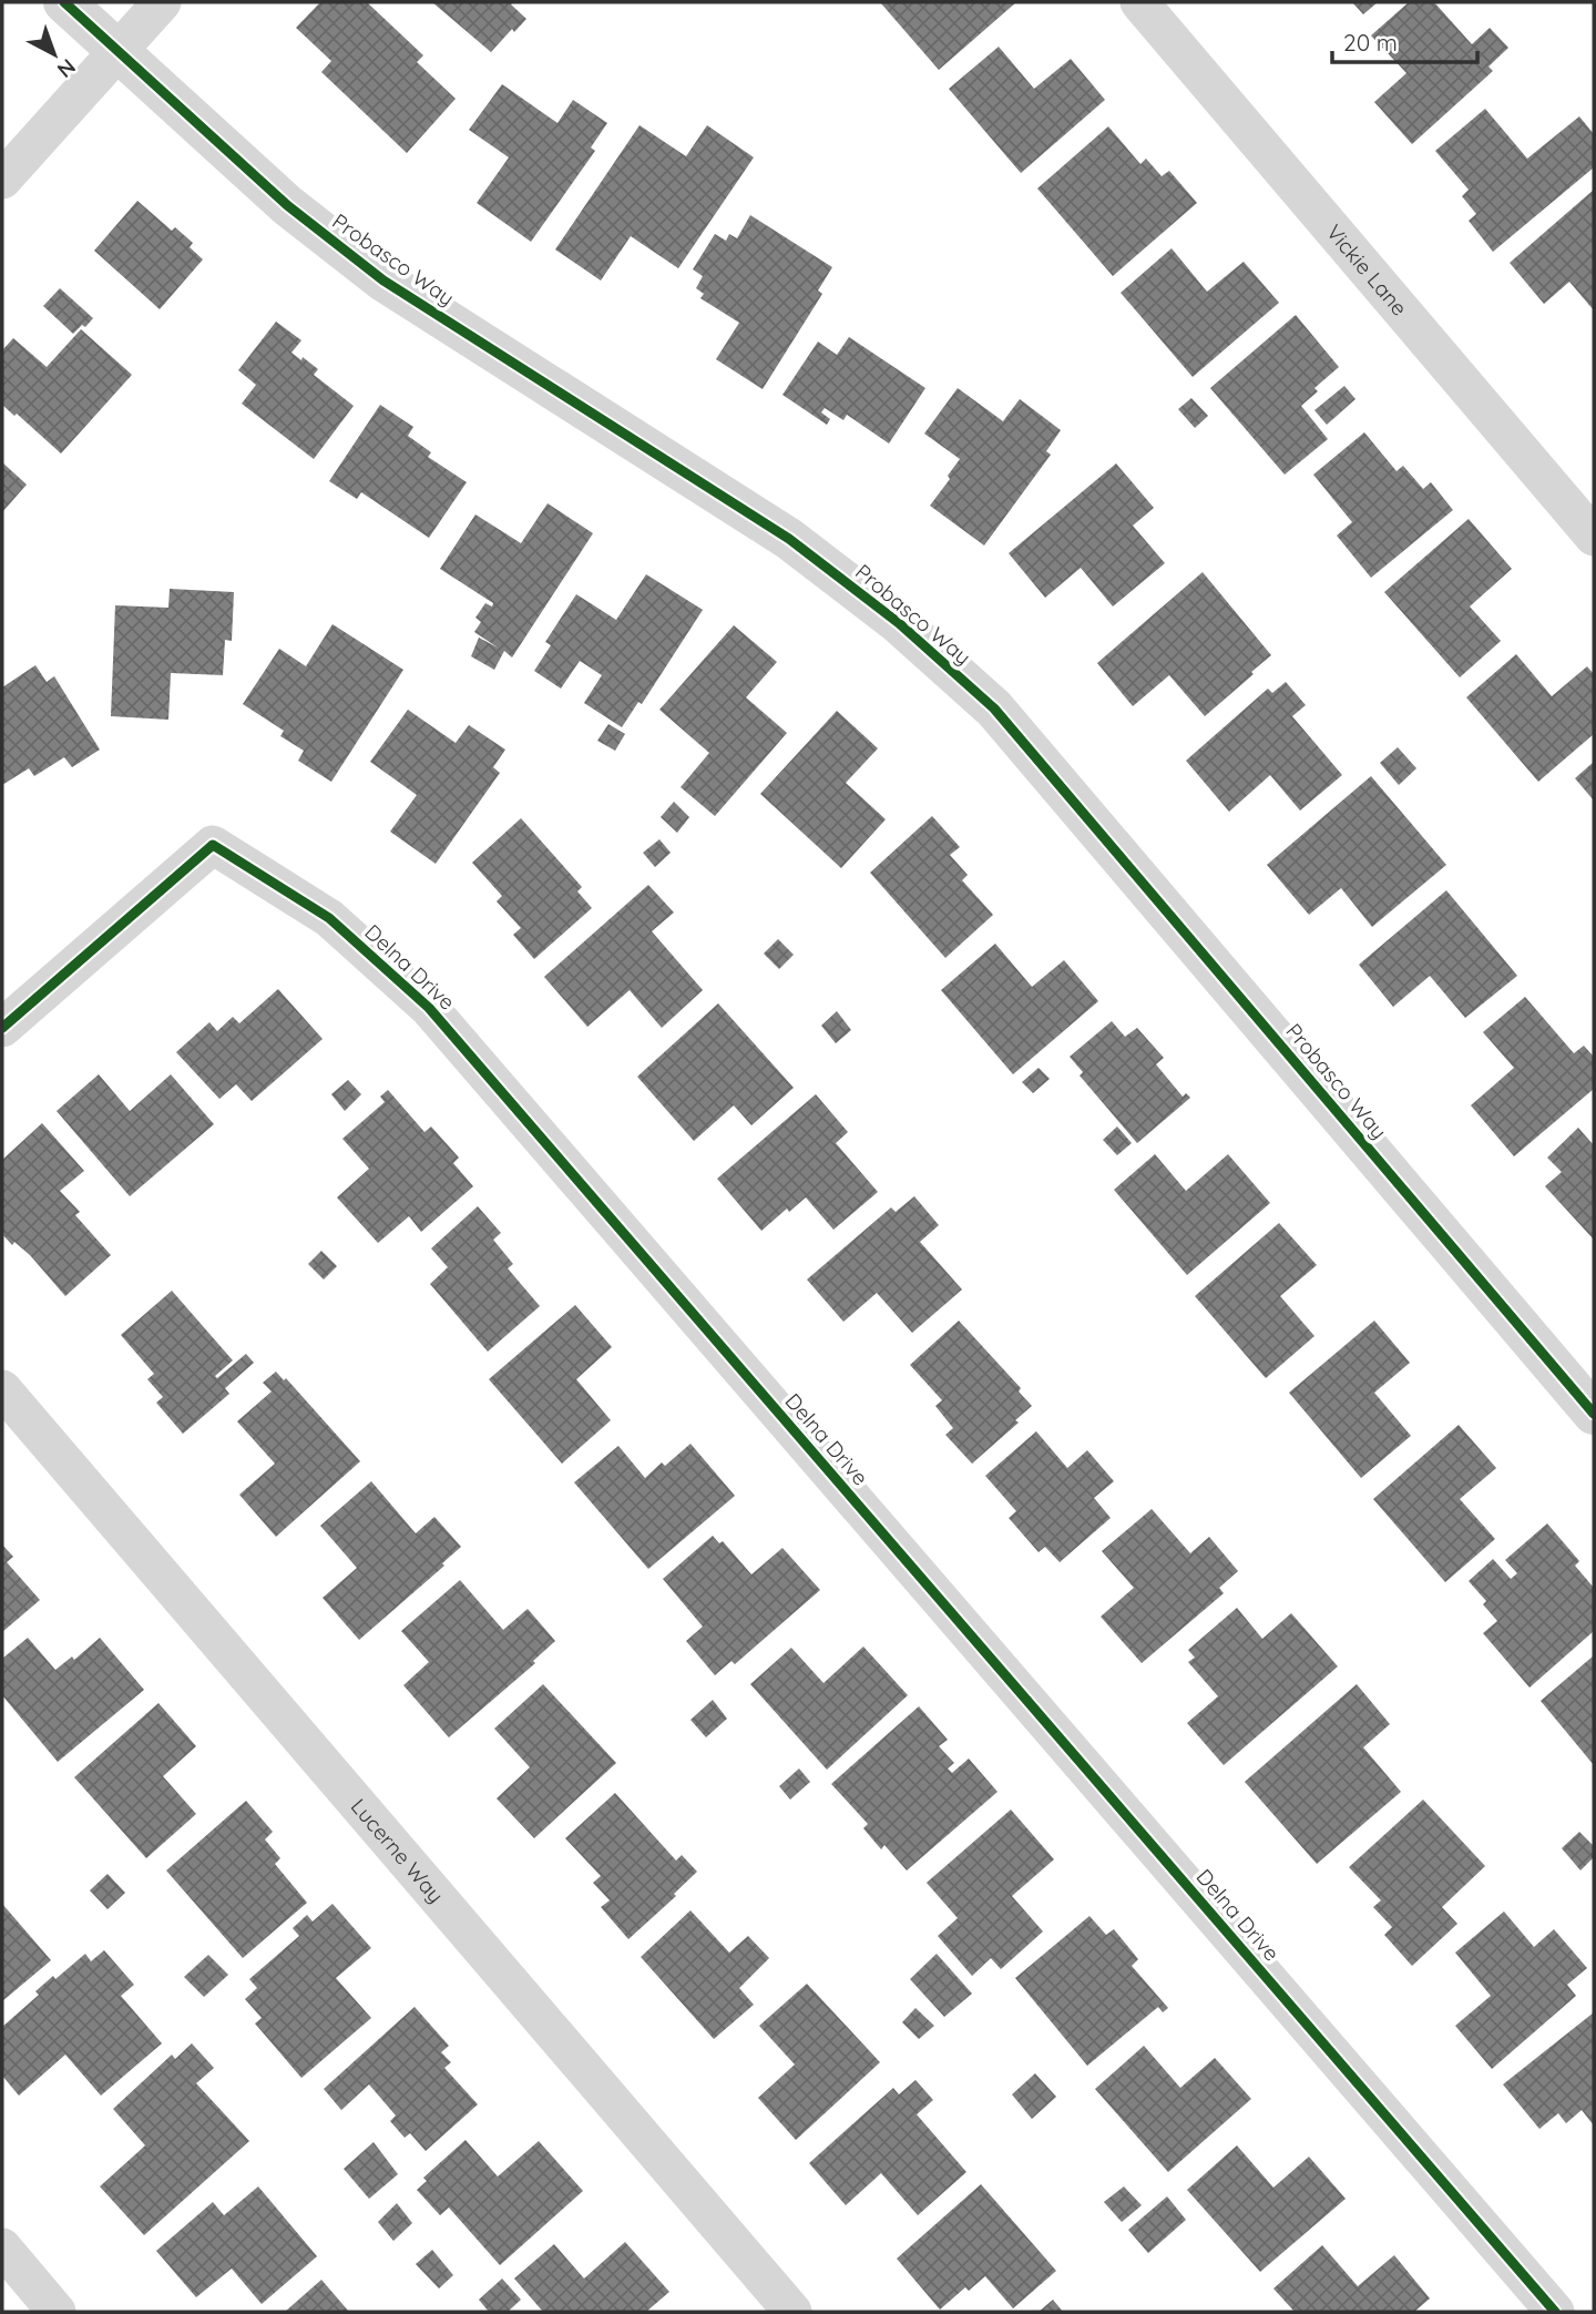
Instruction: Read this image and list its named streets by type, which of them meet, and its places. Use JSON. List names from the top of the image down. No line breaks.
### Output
{"streets":{"street":["Probasco Way","Vickie Lane","Delna Drive","Lucerne Way"]},"scale_bar":"20 m","north":"bottom right"}
